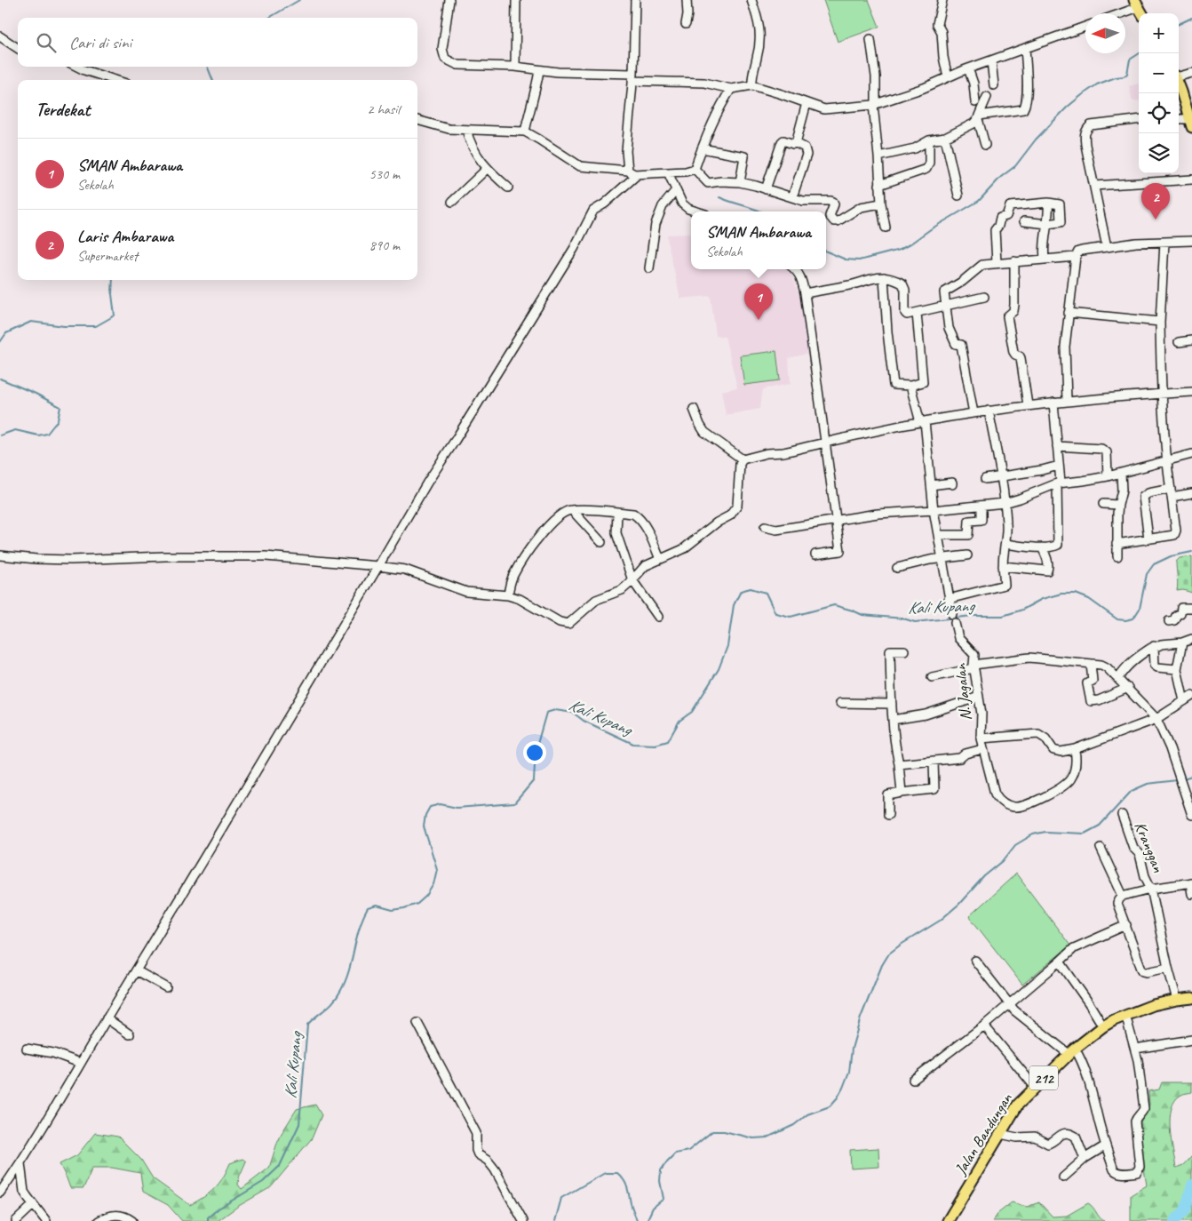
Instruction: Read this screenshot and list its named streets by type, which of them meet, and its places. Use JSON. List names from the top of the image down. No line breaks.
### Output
{"streets":{"main road":["212","Jalan Bandungan"],"street":["N. Jagalan","Kranggan"]},"crossings":[["Kranggan","Jalan Bandungan"]],"water":["Kali Kupang"],"north":"left","page":{"map_buttons":["+","−"],"search":"Cari di sini","heading":["Terdekat","2 hasil"],"list":[{"mark":"1","name":"SMAN Ambarawa","note":"Sekolah","value":"530 m"},{"mark":"2","name":"Laris Ambarawa","note":"Supermarket","value":"890 m"}],"pins":["2","1"],"popup":["SMAN Ambarawa","Sekolah"]}}
